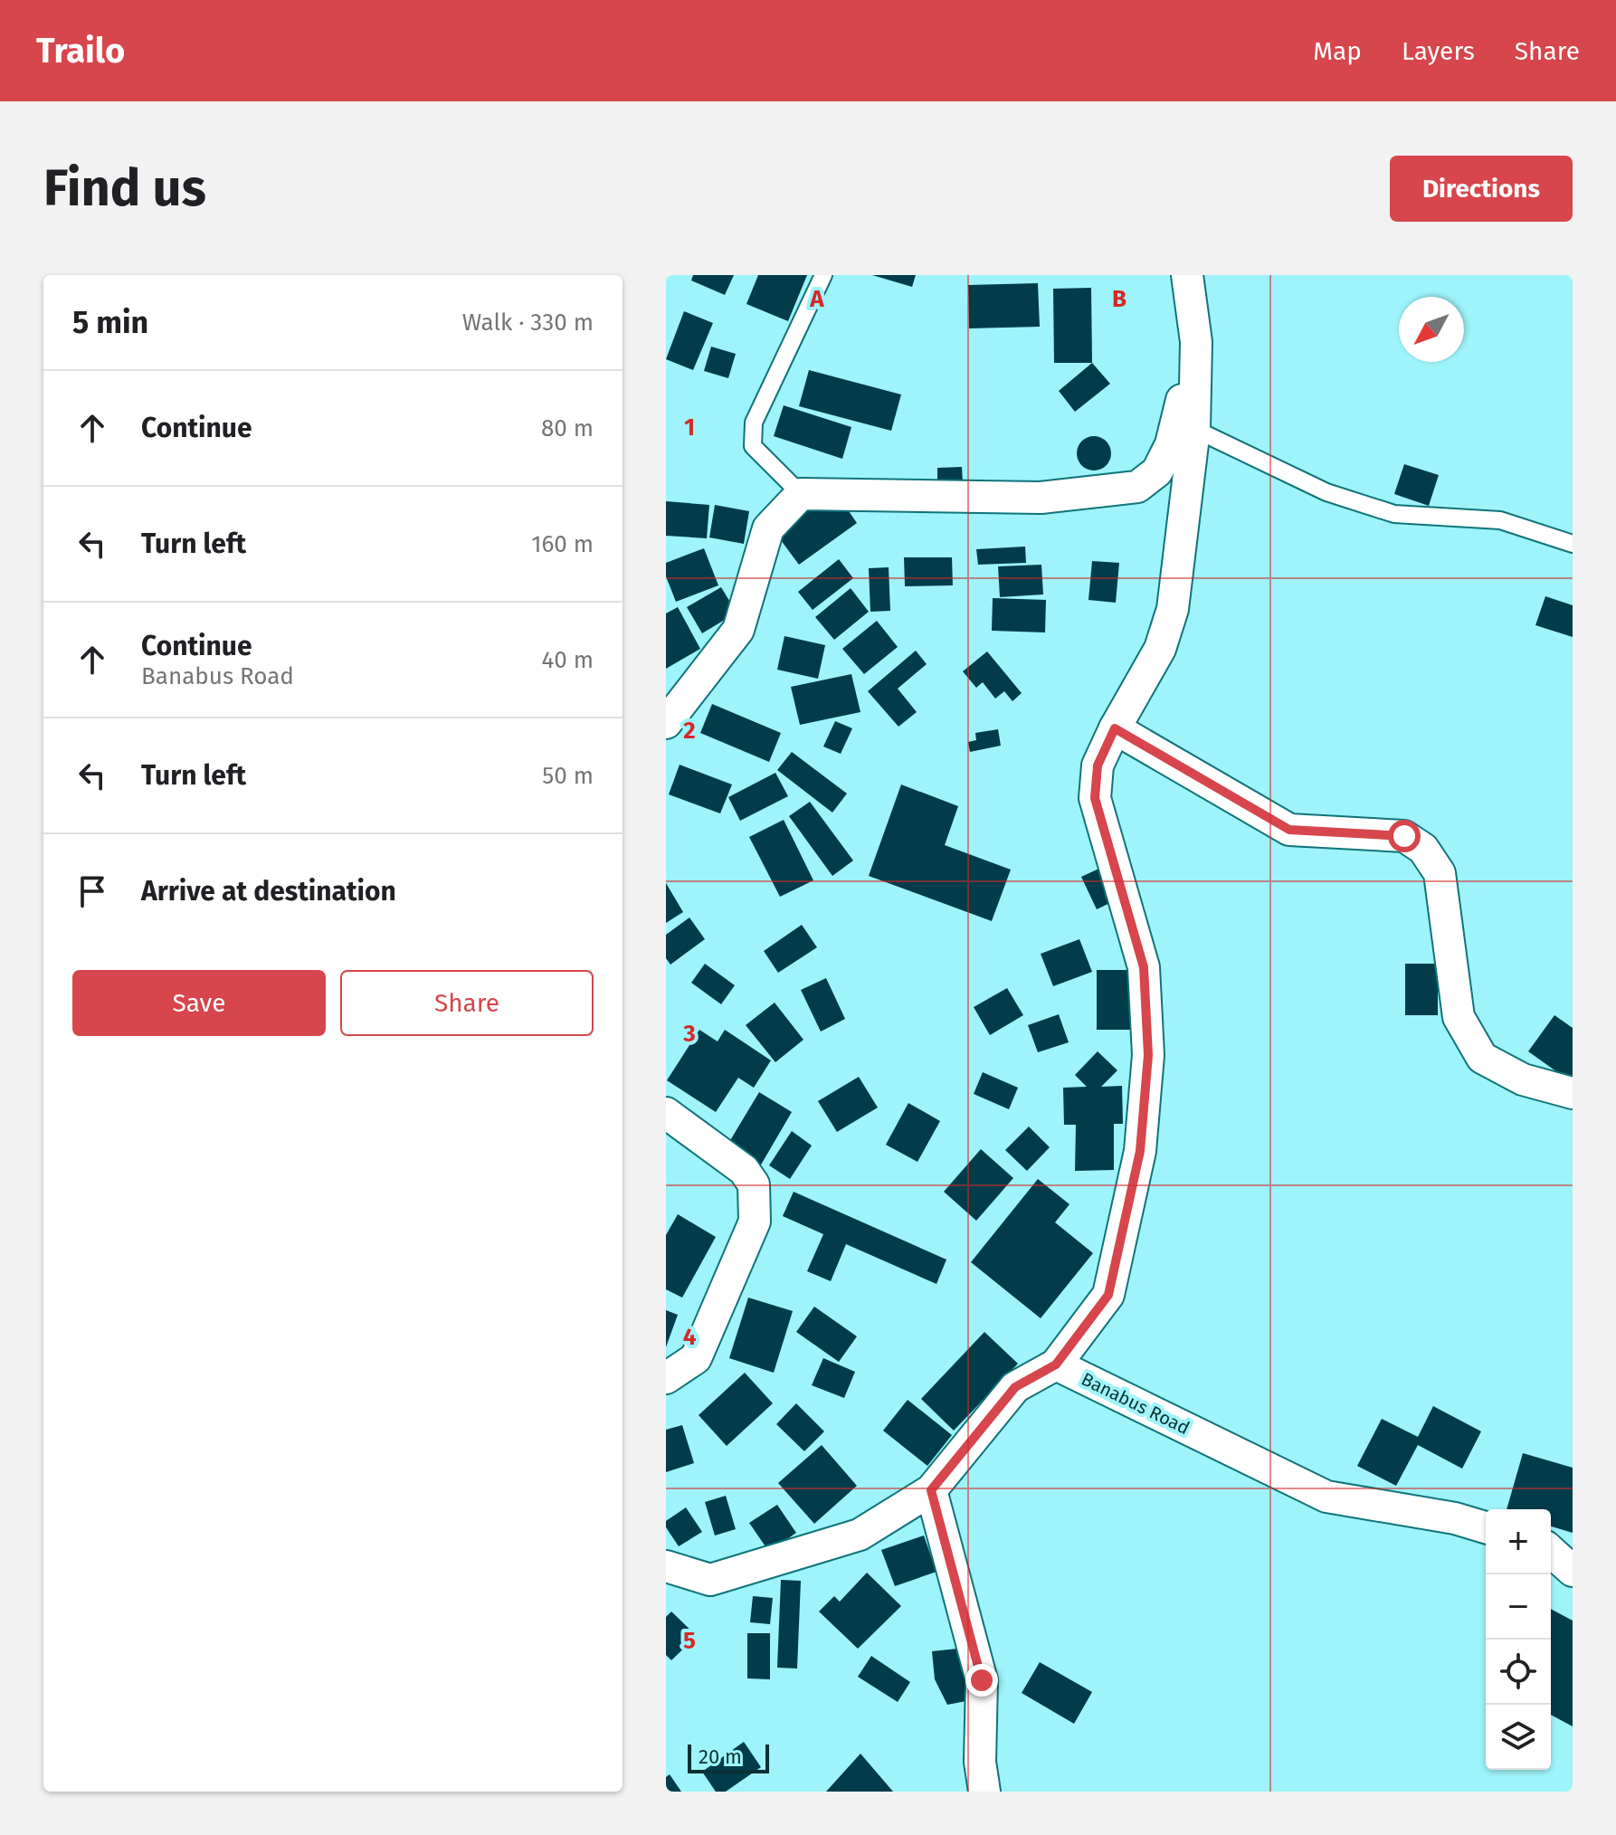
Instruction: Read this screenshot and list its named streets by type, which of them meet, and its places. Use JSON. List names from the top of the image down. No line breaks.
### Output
{"streets":{"street":["Banabus Road"]},"scale_bar":"20 m","north":"bottom left","page":{"header":"Trailo","nav":["Map","Layers","Share"],"buttons":["Directions",["Save","Share"]],"title":"Find us","heading":["5 min","Walk · 330 m"],"list":[["Continue","80 m"],["Turn left","160 m"],["Continue","Banabus Road","40 m"],["Turn left","50 m"],"Arrive at destination"],"map_buttons":["+","−"],"scale":"20 m"},"grid":{"columns":["A","B"],"rows":["1","2","3","4","5"]}}
